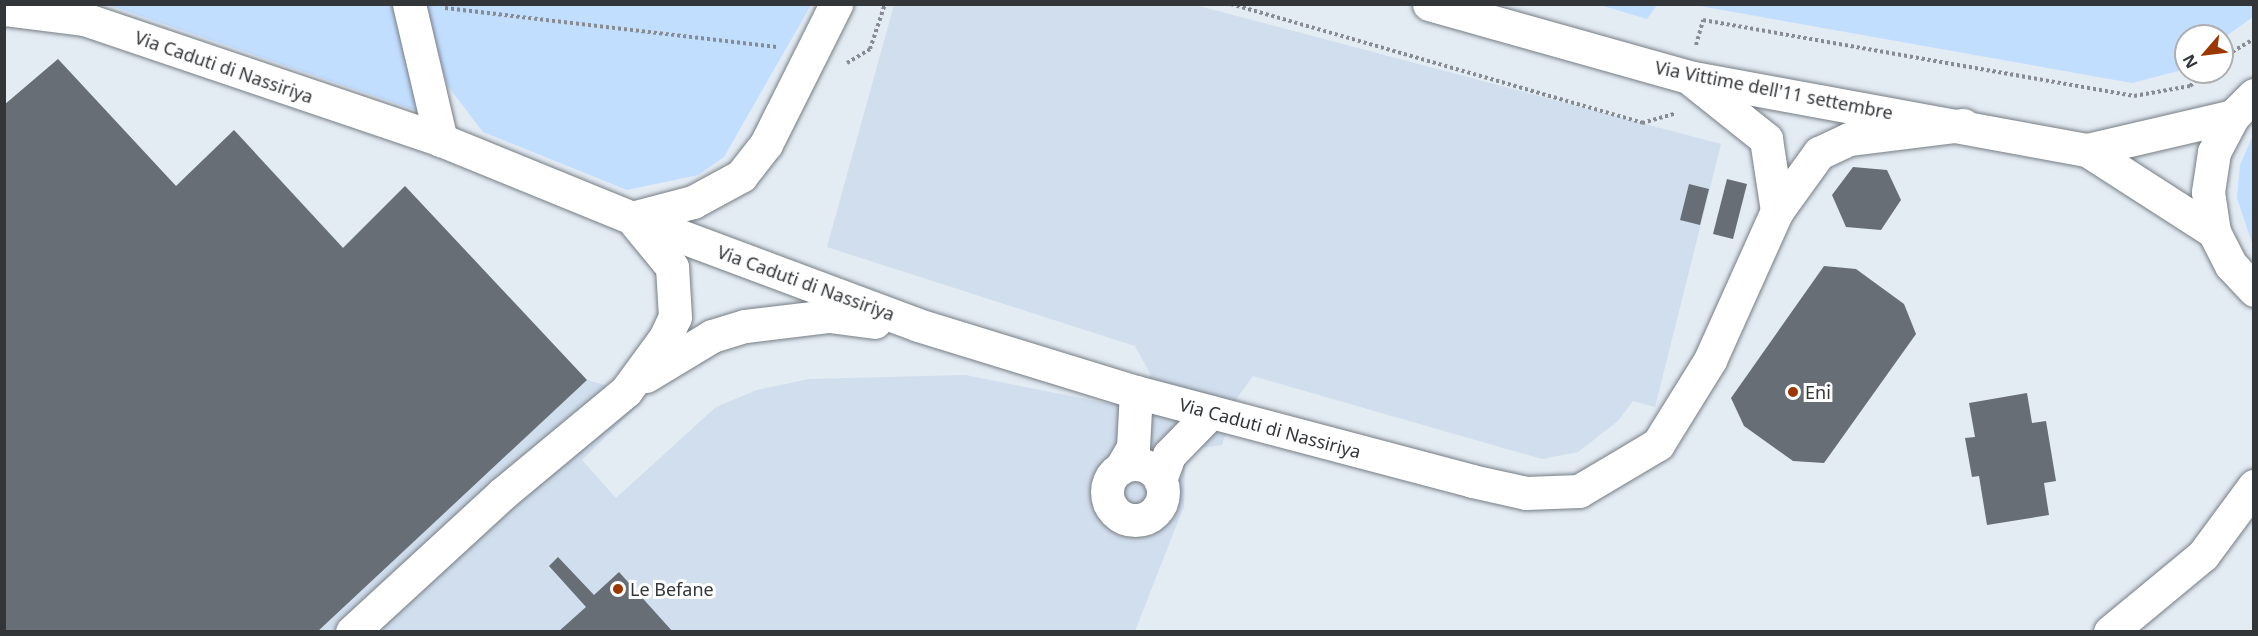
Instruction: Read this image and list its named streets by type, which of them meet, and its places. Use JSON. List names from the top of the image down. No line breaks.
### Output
{"streets":{"street":["Via Caduti di Nassiriya","Via Vittime dell'11 settembre"]},"crossings":[["Via Caduti di Nassiriya","Via Vittime dell'11 settembre"]],"places":["Eni","Le Befane"],"north":"bottom left"}
